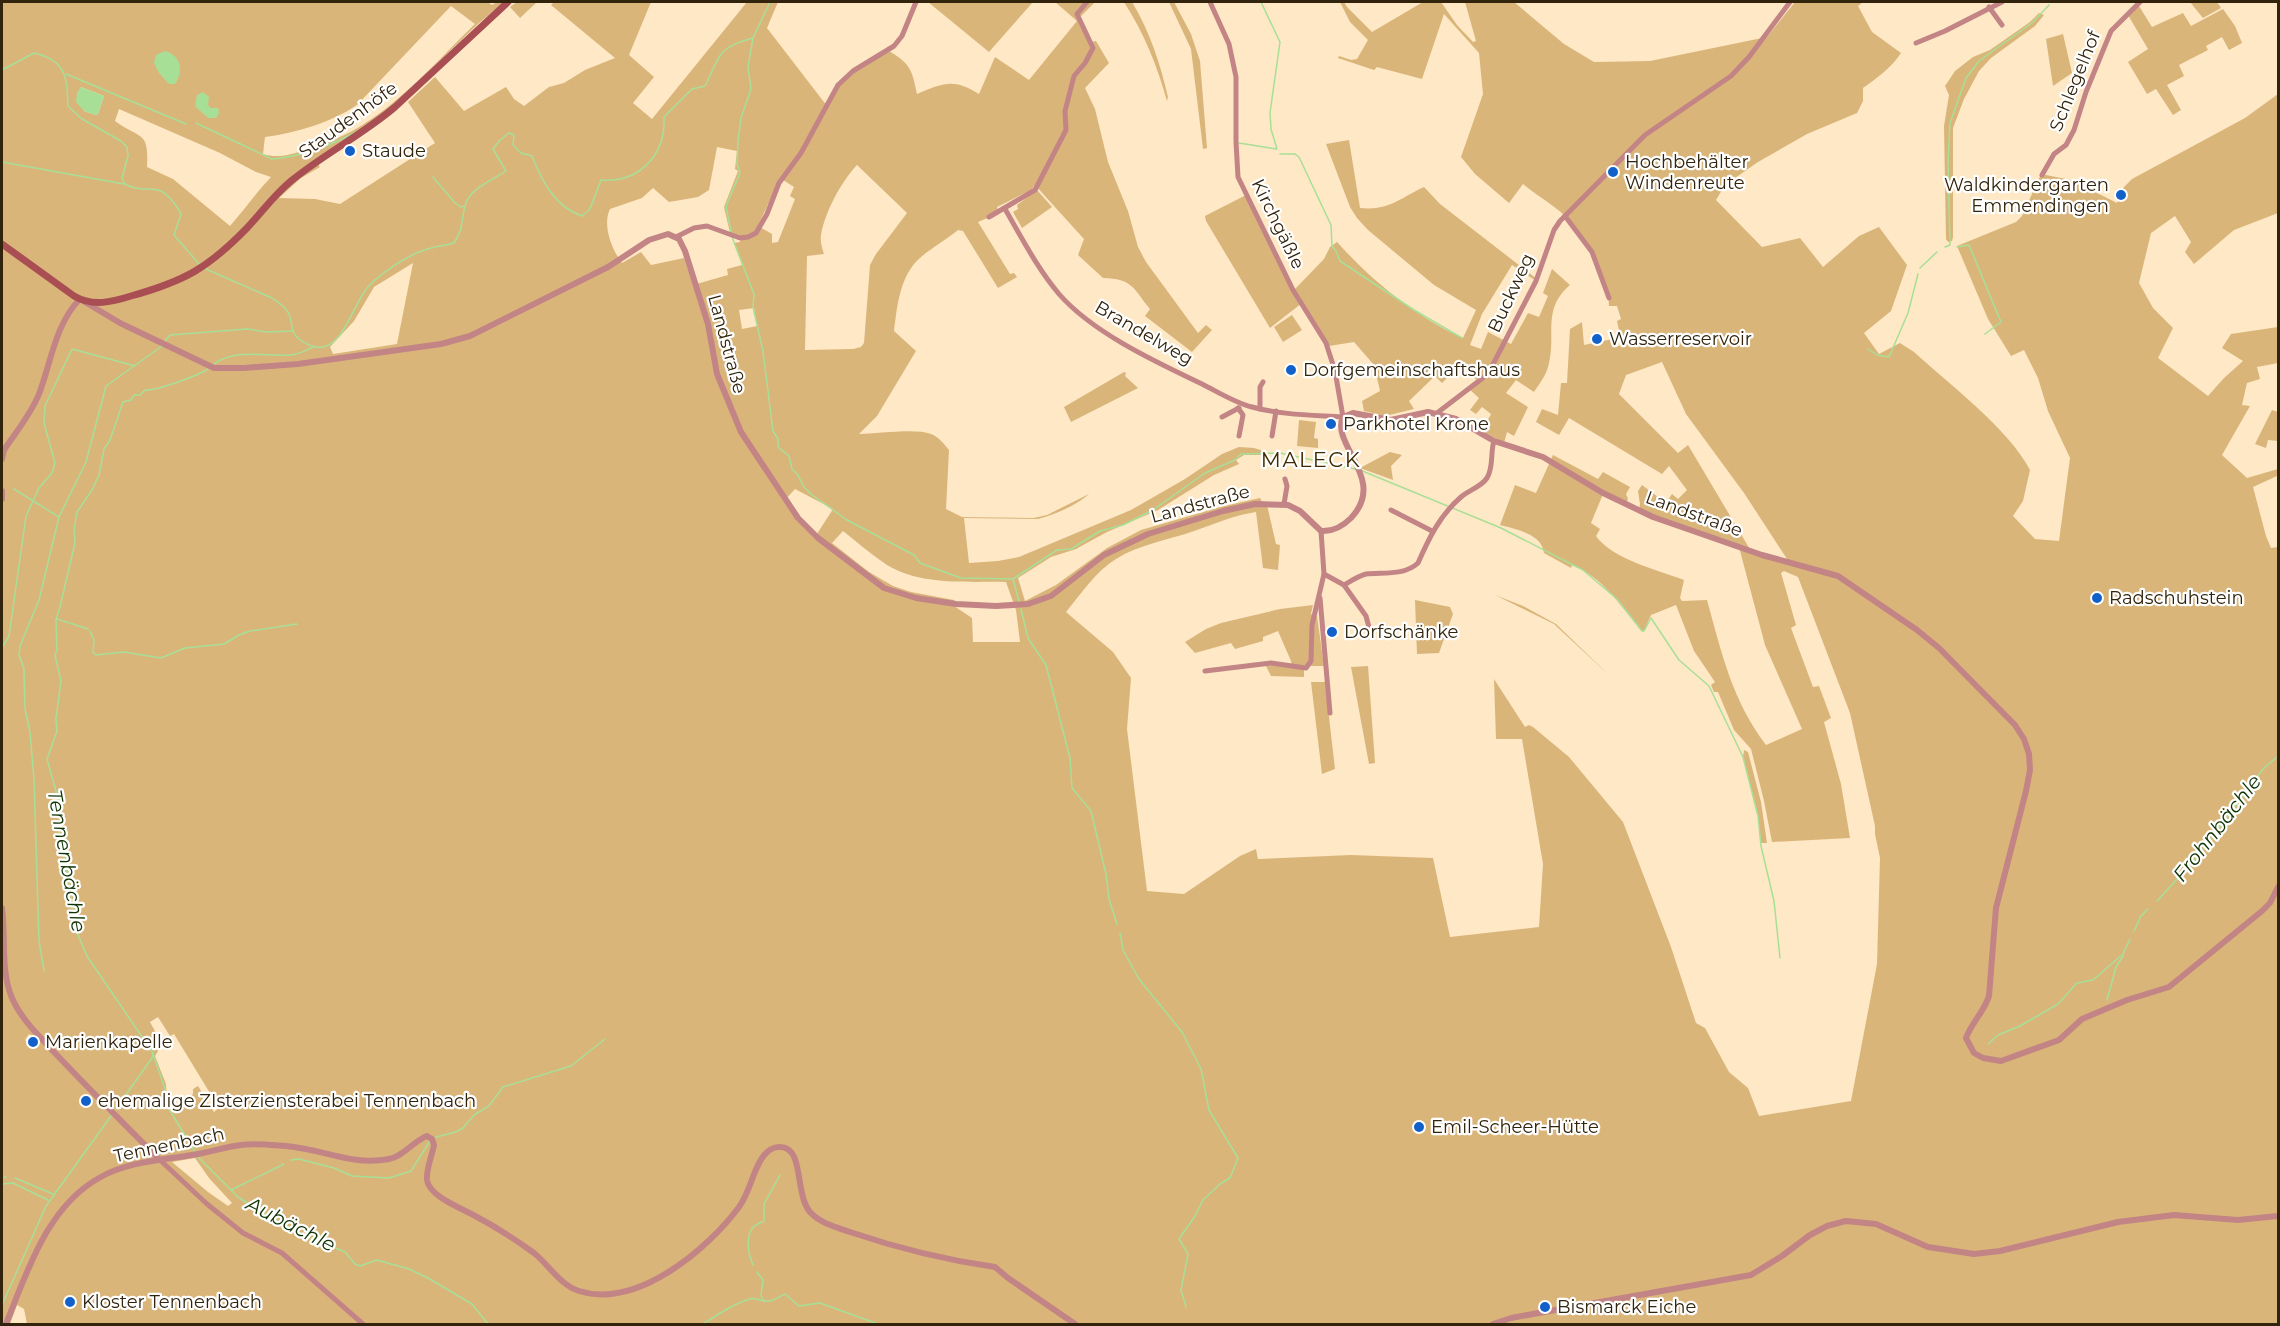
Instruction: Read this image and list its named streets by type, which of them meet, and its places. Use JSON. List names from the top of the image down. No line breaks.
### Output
{"streets":{"main road":["Staudenhöfe"],"street":["Schlegelhof","Kirchgäßle","Buckweg","Brandelweg","Landstraße","Tennenbach"]},"crossings":[["Kirchgäßle","Brandelweg"],["Kirchgäßle","Landstraße"],["Buckweg","Landstraße"],["Brandelweg","Landstraße"]],"districts":["MALECK"],"water":["Frohnbächle","Tennenbächle","Aubächle"],"places":["Staude","Hochbehälter Windenreute","Waldkindergarten Emmendingen","Wasserreservoir","Dorfgemeinschaftshaus","Parkhotel Krone","Radschuhstein","Dorfschänke","Marienkapelle","ehemalige ZIsterziensterabei Tennenbach","Emil-Scheer-Hütte","Kloster Tennenbach","Bismarck Eiche"]}
